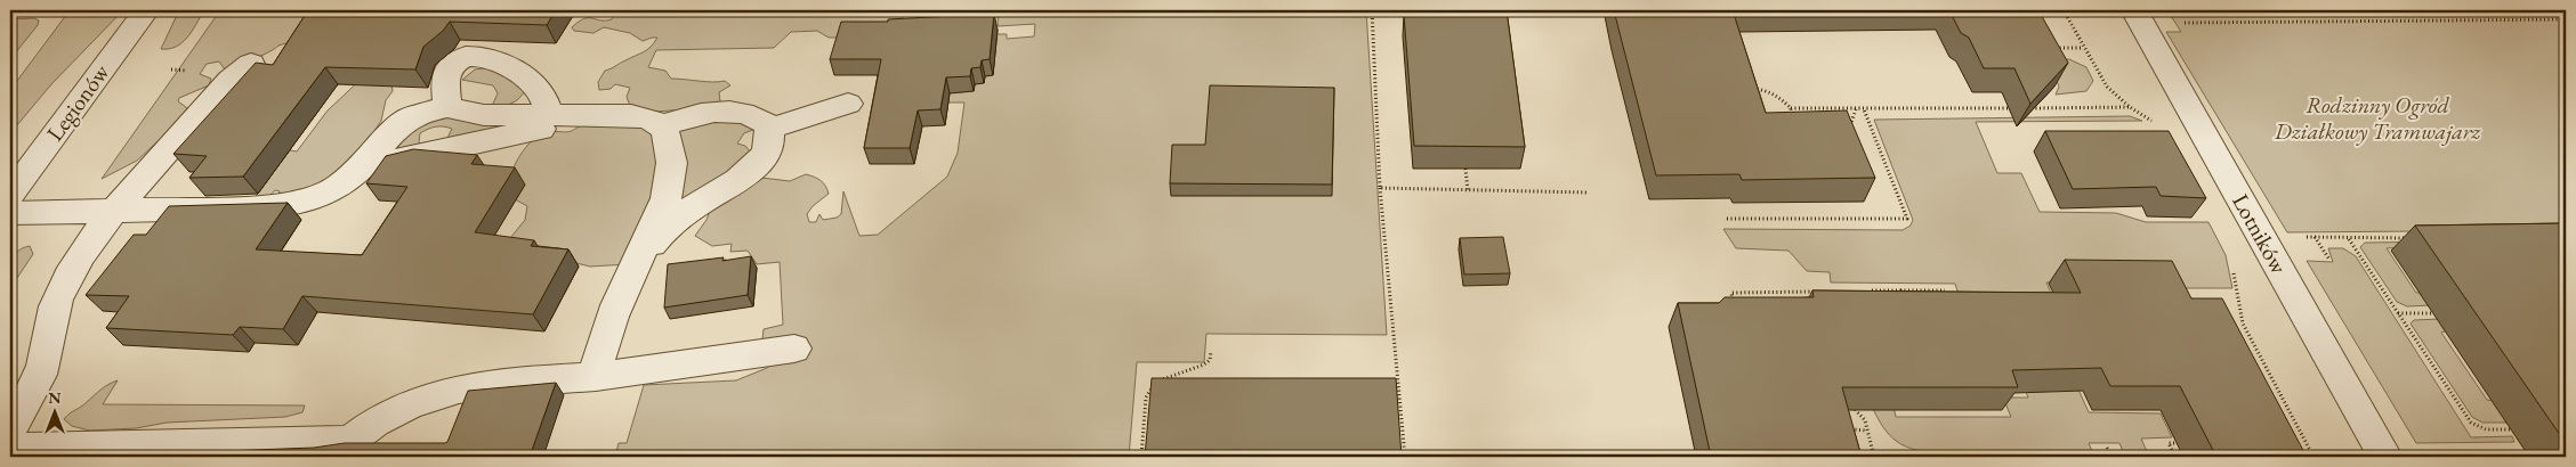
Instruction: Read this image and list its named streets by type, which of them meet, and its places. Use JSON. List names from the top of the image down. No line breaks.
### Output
{"streets":{"street":["Legionów","Lotników"]},"parks":["Rodzinny Ogród Działkowy Tramwajarz"],"north":"top"}
